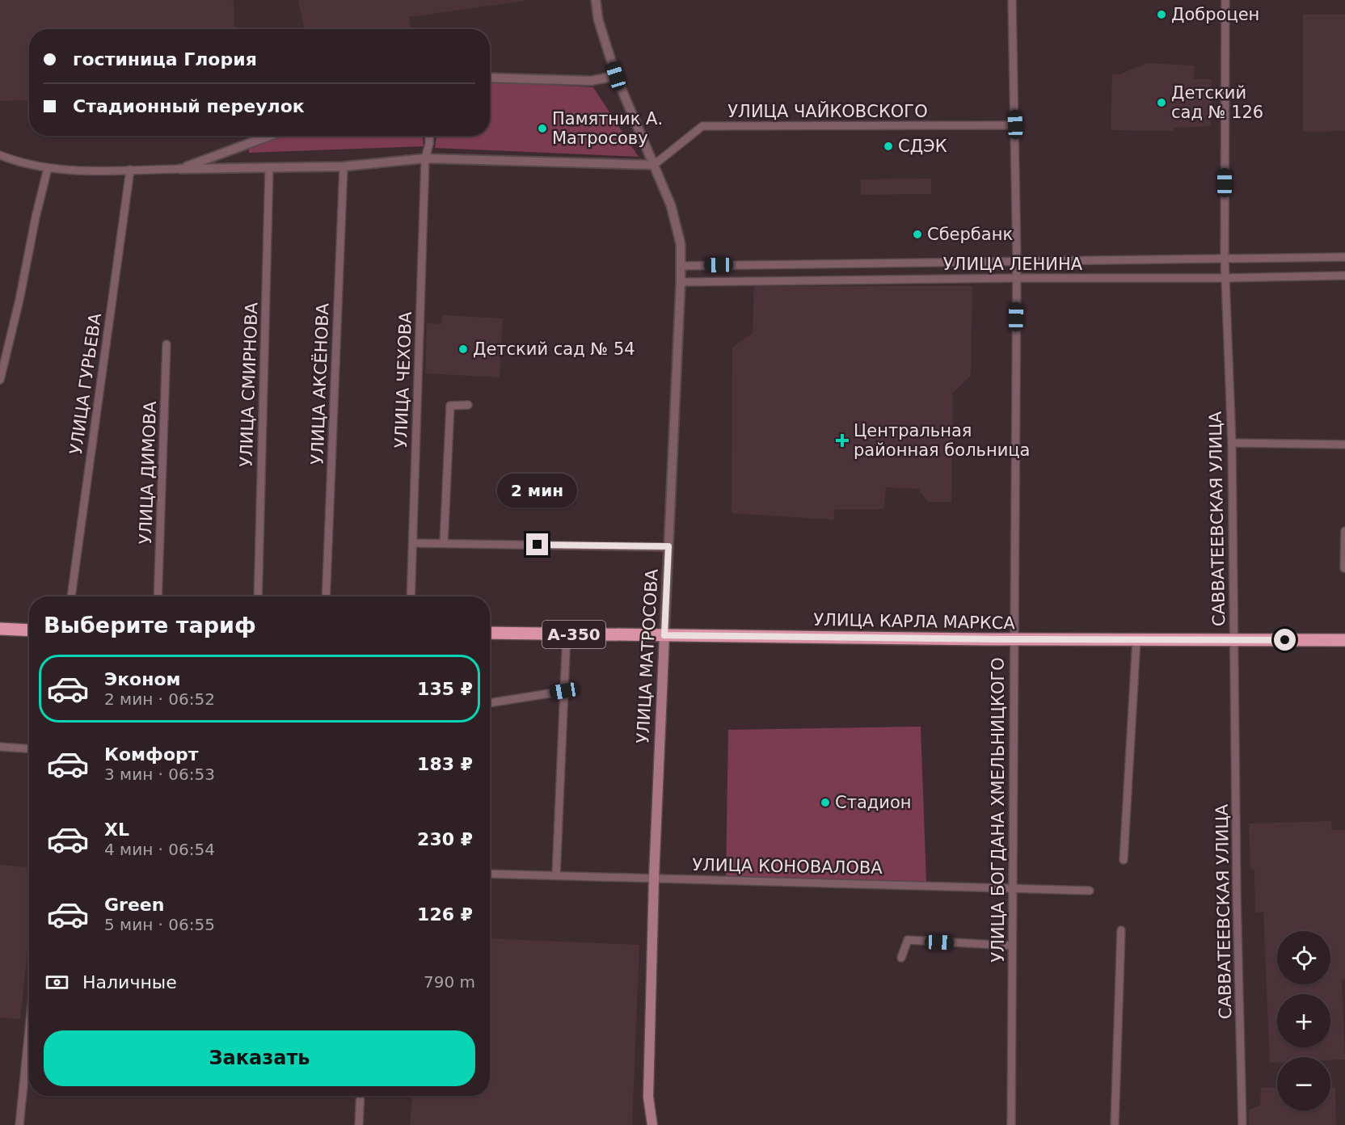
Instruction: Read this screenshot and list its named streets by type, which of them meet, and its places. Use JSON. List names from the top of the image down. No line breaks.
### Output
{"streets":{"highway":["УЛИЦА КАРЛА МАРКСА","А-350"],"main road":["УЛИЦА МАТРОСОВА"],"street":["УЛИЦА ЧАЙКОВСКОГО","УЛИЦА ЛЕНИНА","УЛИЦА ЧЕХОВА","УЛИЦА ГУРЬЕВА","УЛИЦА АКСЁНОВА","УЛИЦА СМИРНОВА","УЛИЦА ДИМОВА","САВВАТЕЕВСКАЯ УЛИЦА","УЛИЦА БОГДАНА ХМЕЛЬНИЦКОГО","УЛИЦА КОНОВАЛОВА"]},"crossings":[["УЛИЦА ЧАЙКОВСКОГО","УЛИЦА МАТРОСОВА"],["УЛИЦА ЧАЙКОВСКОГО","УЛИЦА БОГДАНА ХМЕЛЬНИЦКОГО"],["УЛИЦА ЛЕНИНА","САВВАТЕЕВСКАЯ УЛИЦА"],["УЛИЦА ЛЕНИНА","УЛИЦА МАТРОСОВА"],["УЛИЦА ЛЕНИНА","УЛИЦА БОГДАНА ХМЕЛЬНИЦКОГО"],["САВВАТЕЕВСКАЯ УЛИЦА","УЛИЦА КАРЛА МАРКСА"],["УЛИЦА КАРЛА МАРКСА","УЛИЦА МАТРОСОВА"],["УЛИЦА КАРЛА МАРКСА","УЛИЦА БОГДАНА ХМЕЛЬНИЦКОГО"],["УЛИЦА МАТРОСОВА","УЛИЦА КОНОВАЛОВА"],["УЛИЦА БОГДАНА ХМЕЛЬНИЦКОГО","УЛИЦА КОНОВАЛОВА"]],"places":{"other":["Доброцен","Детский сад № 126","Памятник А. Матросову","СДЭК","Сбербанк","Детский сад № 54","Стадион"],"health":["Центральная районная больница"]},"page":{"banner":["гостиница Глория","Стадионный переулок"],"bubble":"2 мин","heading":"Выберите тариф","list":[{"name":"Эконом","note":"2 мин · 06:52","value":"135 ₽"},{"name":"Комфорт","note":"3 мин · 06:53","value":"183 ₽"},{"name":"XL","note":"4 мин · 06:54","value":"230 ₽"},{"name":"Green","note":"5 мин · 06:55","value":"126 ₽"}],"map_buttons":["+","−"],"pay":["Наличные","790 m"],"buttons":"Заказать"}}
